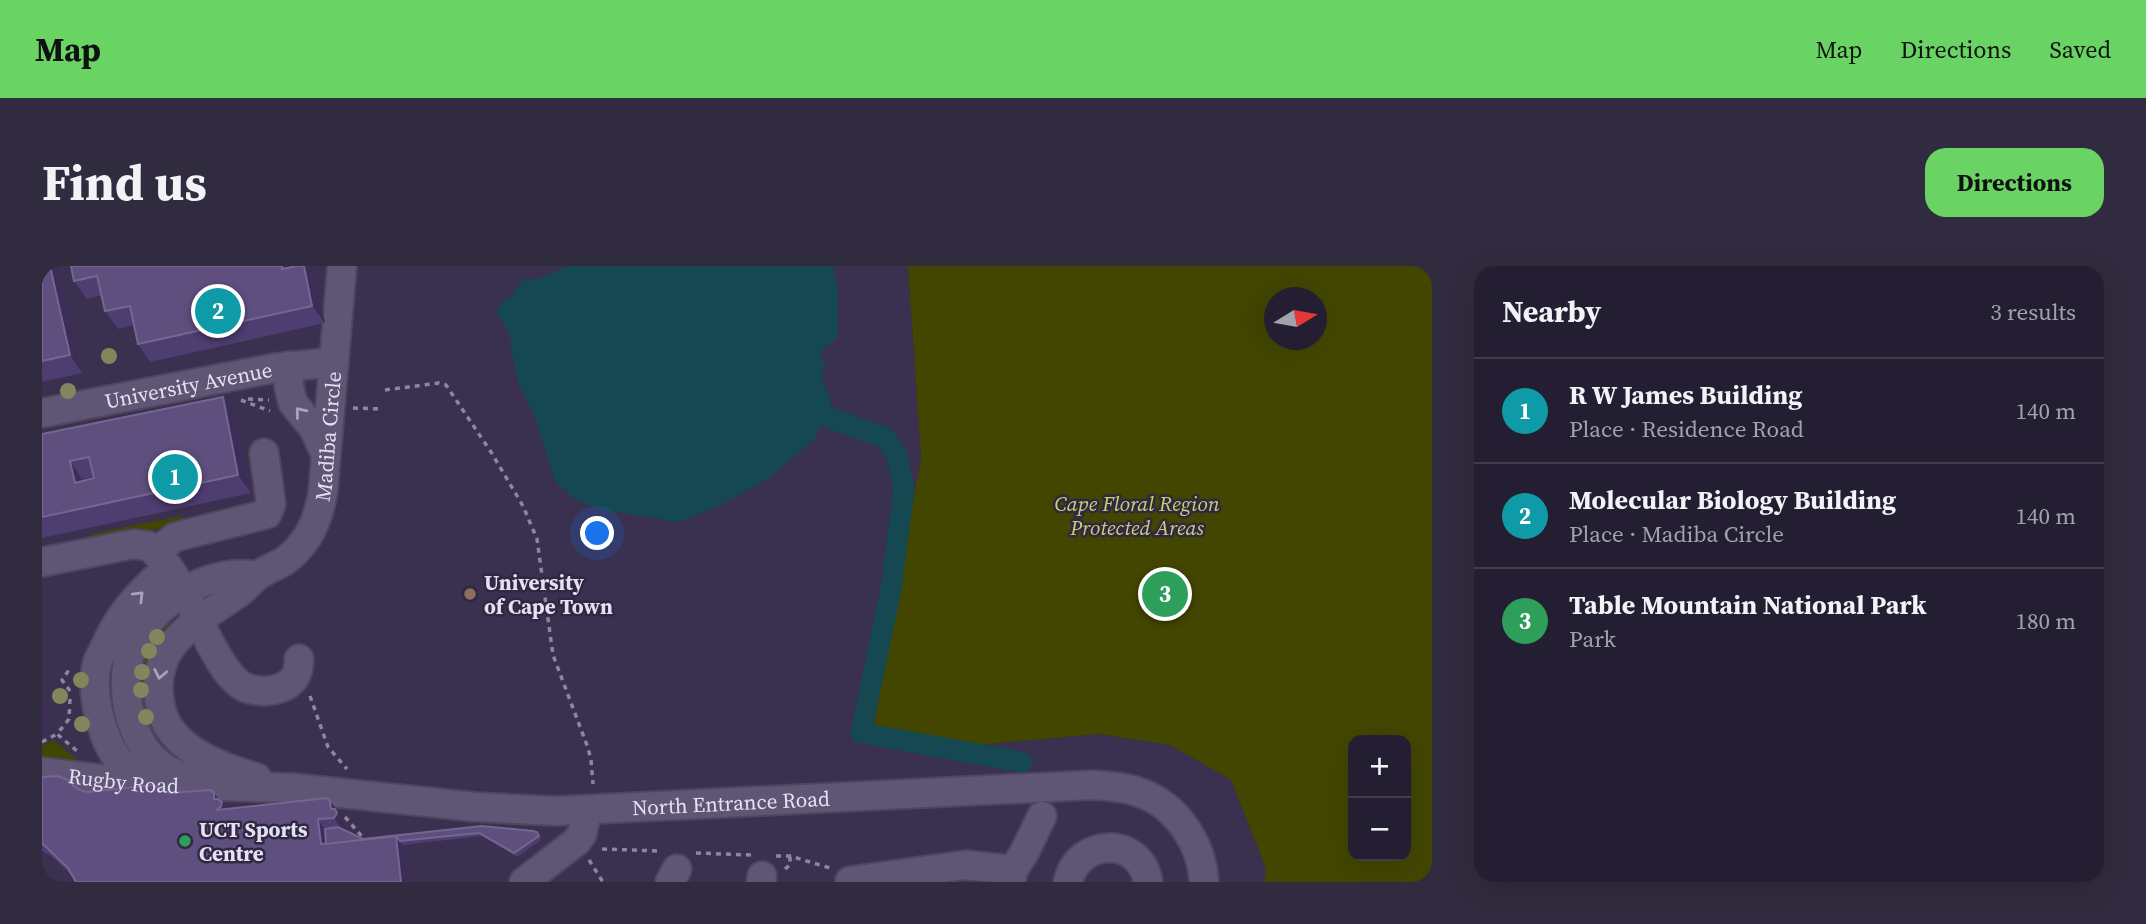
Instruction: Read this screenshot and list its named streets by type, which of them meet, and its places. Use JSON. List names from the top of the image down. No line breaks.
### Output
{"streets":{"street":["University Avenue","Madiba Circle","Rugby Road","North Entrance Road"]},"crossings":[["University Avenue","Madiba Circle"],["Madiba Circle","Rugby Road"],["Rugby Road","North Entrance Road"]],"parks":["Cape Floral Region Protected Areas"],"places":["University of Cape Town","UCT Sports Centre"],"north":"right","page":{"header":"Map","nav":["Map","Directions","Saved"],"buttons":"Directions","title":"Find us","heading":["Nearby","3 results"],"pins":["2","1","3"],"list":[{"mark":"1","name":"R W James Building","note":"Place · Residence Road","value":"140 m"},{"mark":"2","name":"Molecular Biology Building","note":"Place · Madiba Circle","value":"140 m"},{"mark":"3","name":"Table Mountain National Park","note":"Park","value":"180 m"}],"map_buttons":["+","−"]}}
